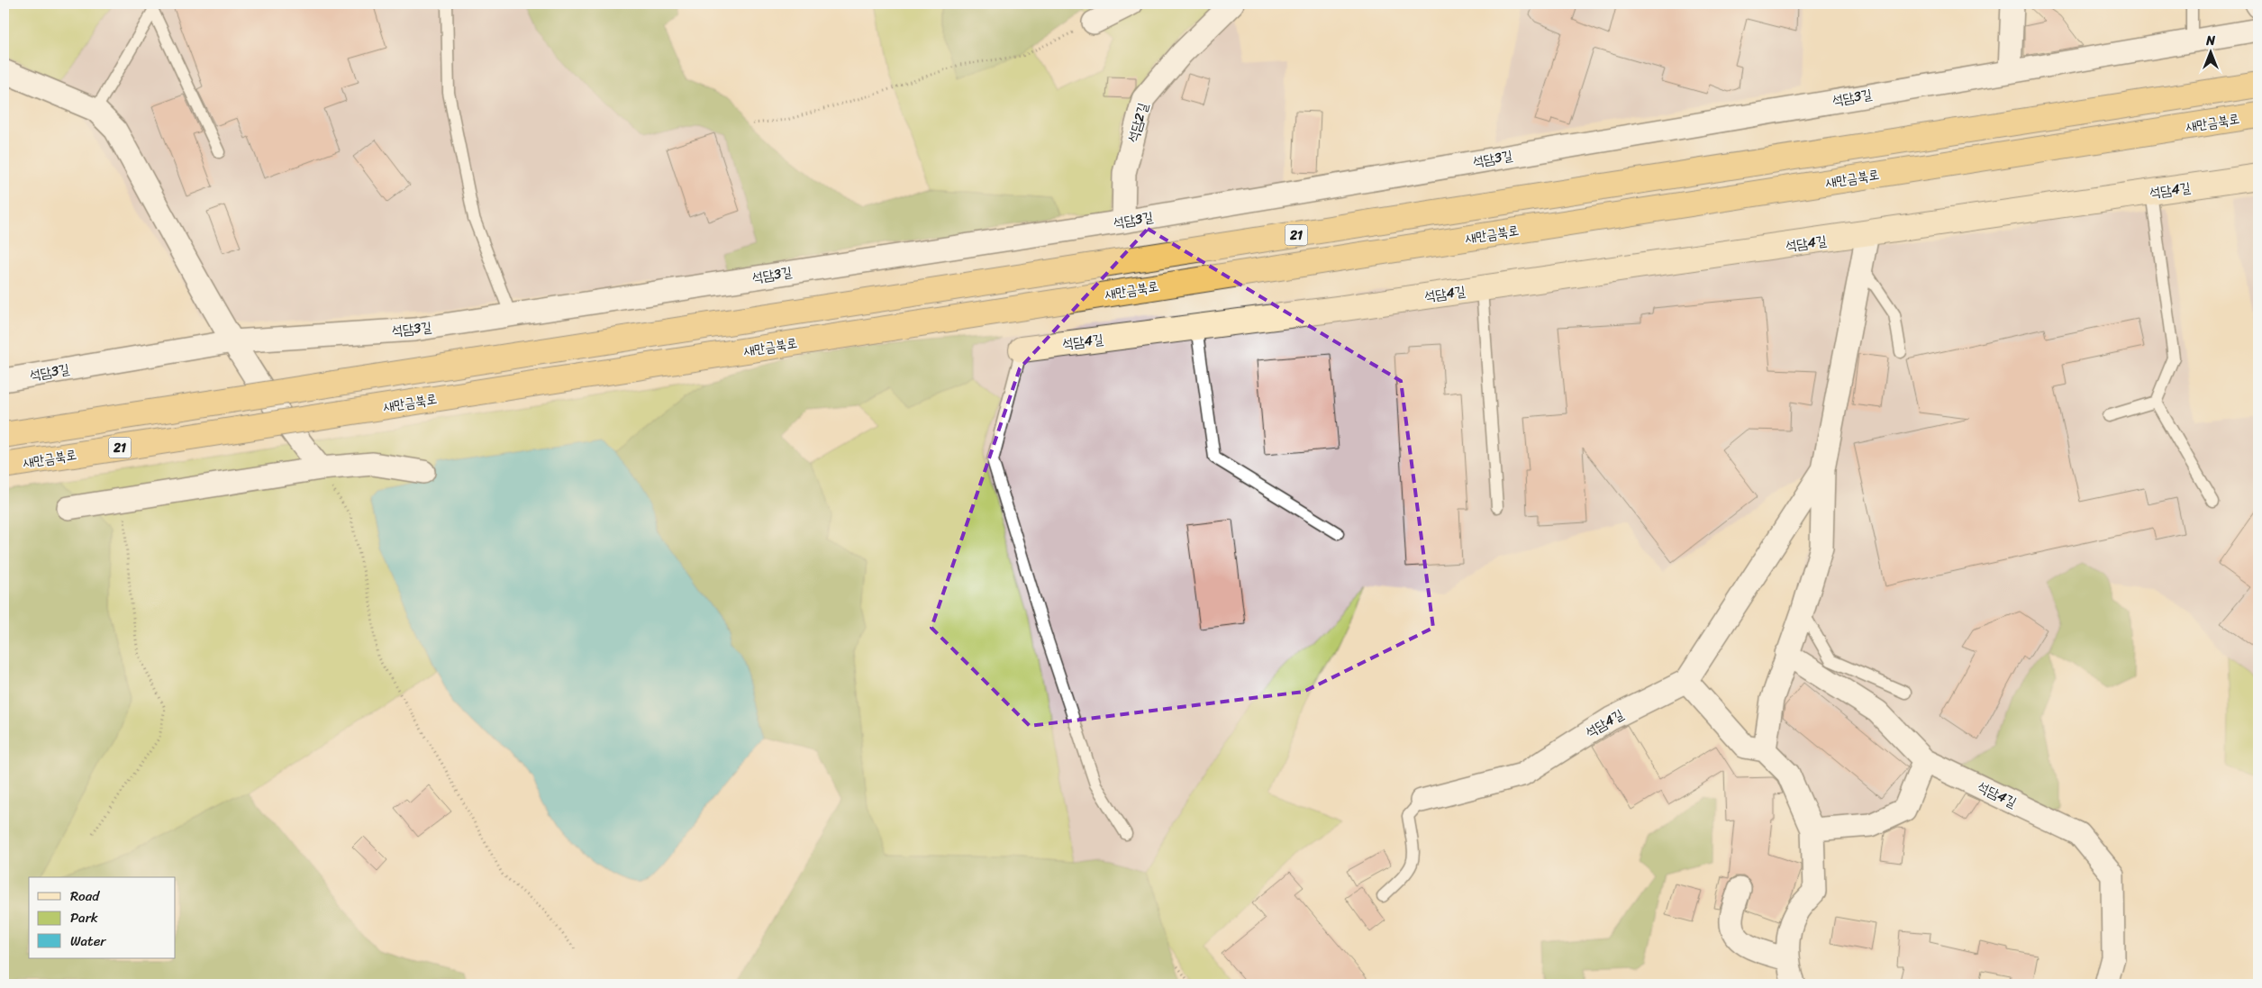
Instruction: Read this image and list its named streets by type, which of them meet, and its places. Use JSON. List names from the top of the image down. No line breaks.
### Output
{"streets":{"highway":["새만금북로","21"],"street":["석담3길","석담2길","석담4길"]},"crossings":[["석담3길","석담2길"]],"legend":["Road","Park","Water"],"north":"top"}
